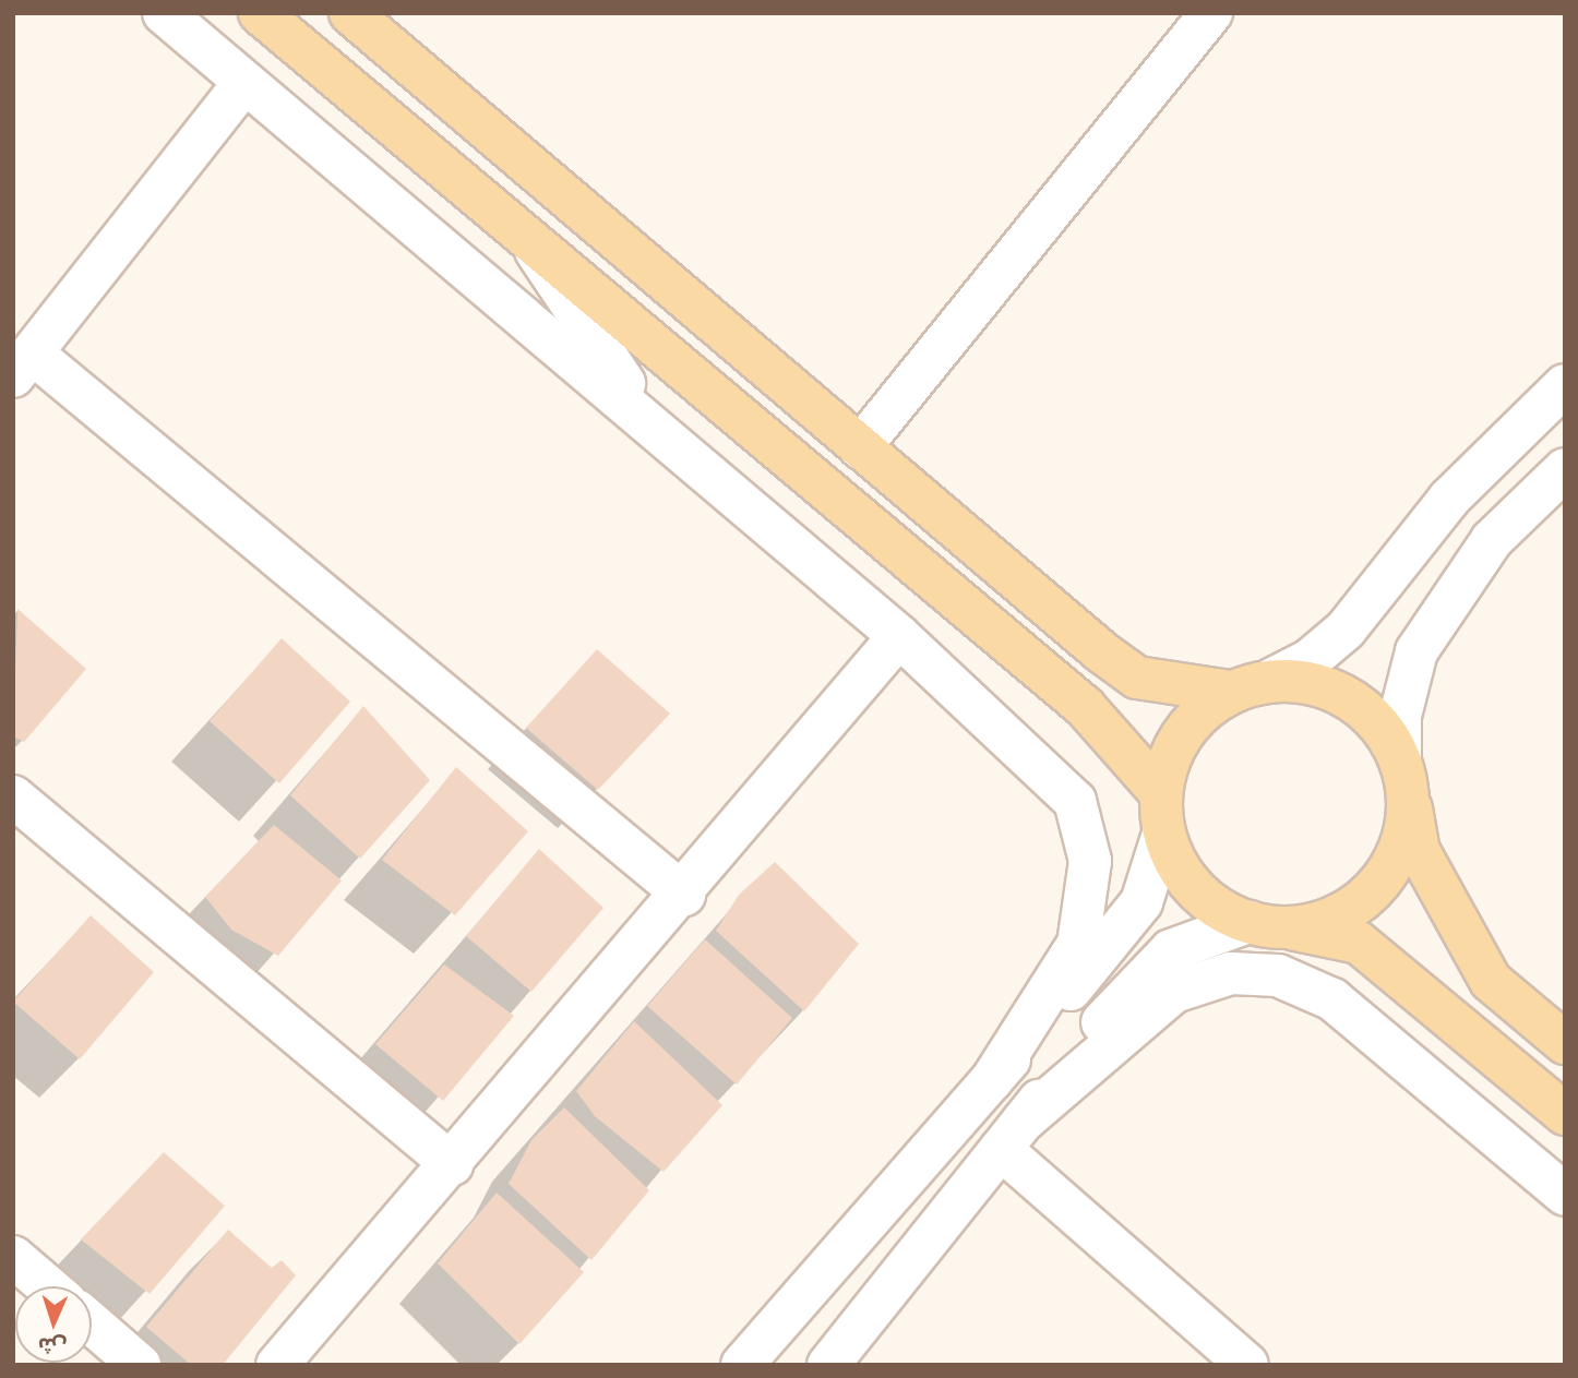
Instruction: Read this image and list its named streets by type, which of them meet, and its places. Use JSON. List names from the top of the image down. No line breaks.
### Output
{"north":"bottom"}
